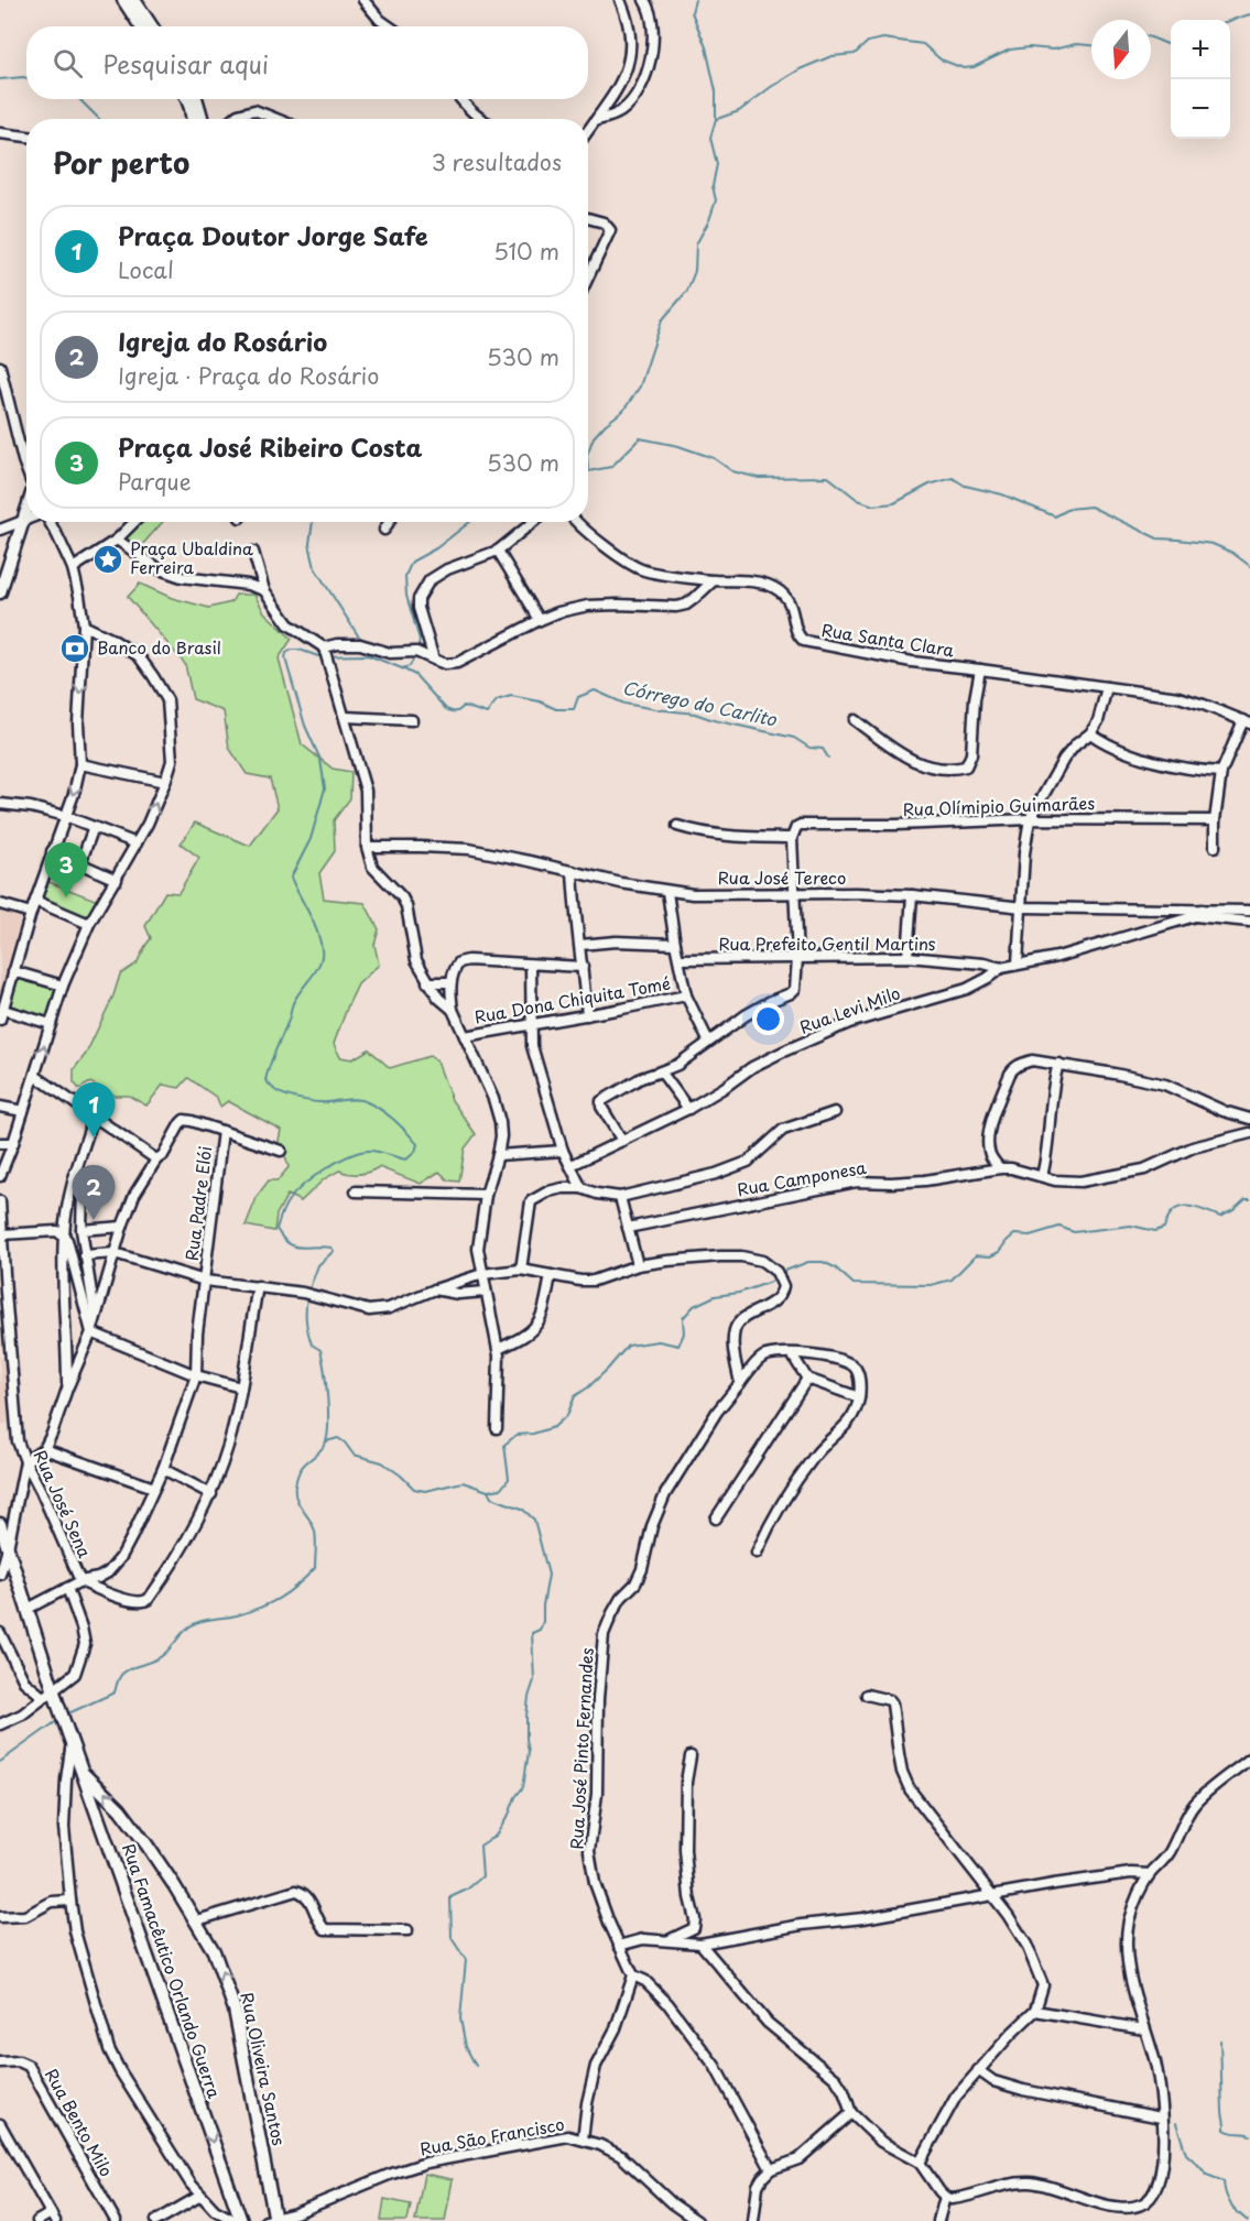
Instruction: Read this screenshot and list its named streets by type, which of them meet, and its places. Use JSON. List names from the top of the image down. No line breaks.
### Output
{"streets":{"main road":["Rua Famacêutico Orlando Guerra","Rua Oliveira Santos"],"street":["Rua Santa Clara","Rua Olímipio Guimarães","Rua José Tereco","Rua Prefeito Gentil Martins","Rua Dona Chiquita Tomé","Rua Levi Milo","Rua Camponesa","Rua Padre Elói","Rua José Sena","Rua José Pinto Fernandes","Rua Bento Milo","Rua São Francisco"]},"crossings":[["Rua José Tereco","Rua Prefeito Gentil Martins"],["Rua Prefeito Gentil Martins","Rua Levi Milo"],["Rua Padre Elói","Rua José Sena"],["Rua Padre Elói","Rua Famacêutico Orlando Guerra"],["Rua Famacêutico Orlando Guerra","Rua Oliveira Santos"],["Rua Oliveira Santos","Rua São Francisco"]],"one_way":["Rua Famacêutico Orlando Guerra","Rua Oliveira Santos"],"water":["Córrego do Carlito"],"places":{"place":["Praça Ubaldina Ferreira"],"bank":["Banco do Brasil"]},"north":"bottom","page":{"map_buttons":["+","−"],"search":"Pesquisar aqui","heading":["Por perto","3 resultados"],"list":[{"mark":"1","name":"Praça Doutor Jorge Safe","note":"Local","value":"510 m"},{"mark":"2","name":"Igreja do Rosário","note":"Igreja · Praça do Rosário","value":"530 m"},{"mark":"3","name":"Praça José Ribeiro Costa","note":"Parque","value":"530 m"}],"pins":["3","1","2"]}}
